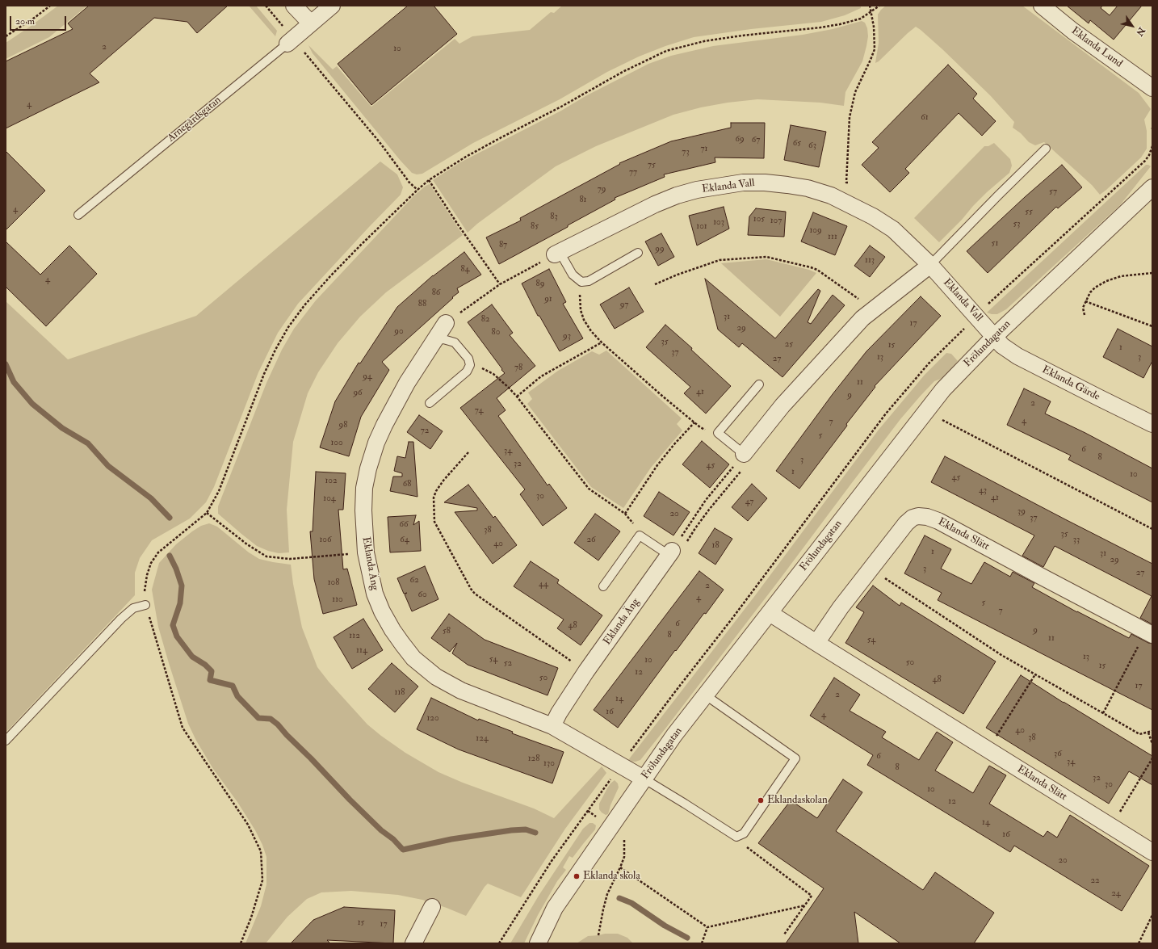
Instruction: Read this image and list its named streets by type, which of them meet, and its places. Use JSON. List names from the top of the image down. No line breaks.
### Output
{"streets":{"street":["Eklanda Lund","Arnegårdsgatan","Eklanda Vall","Frölundagatan","Eklanda Gärde","Eklanda Slätt","Eklanda Äng"]},"crossings":[["Eklanda Vall","Frölundagatan"],["Eklanda Vall","Eklanda Gärde"],["Frölundagatan","Eklanda Gärde"],["Frölundagatan","Eklanda Slätt"],["Frölundagatan","Eklanda Äng"]],"places":["Eklandaskolan","Eklanda skola"],"house_numbers":["2","10","4","61","69","67","65","63","71","73","75","77","79","57","81","4","55","83","105","107","103","53","85","101","109","111","51","87","99","113","84","4","89","86","91","88","97","31","82","17","29","90","80","93","35","25","15","1","37","13","3","27","78","94","11","41","96","9","2","74","4","7","98","72","5","100","6","34","8","3","32","45","1","10","45","102","68","43","30","41","104","47","39","20","37","66","38","35","106","64","26","33","40","18","1","31","29","3","27","62","108","44","2","60","4","110","5","7","6","48","9","58","8","112","11","54","114","13","54","10","50","52","15","12","50","48","17","118","2","14","16","4","120","40","38","124","36","6","128","34","130","8","32","30","10","12","14","16","20","22","24","15","17"],"scale_bar":"20 m","north":"bottom right"}
